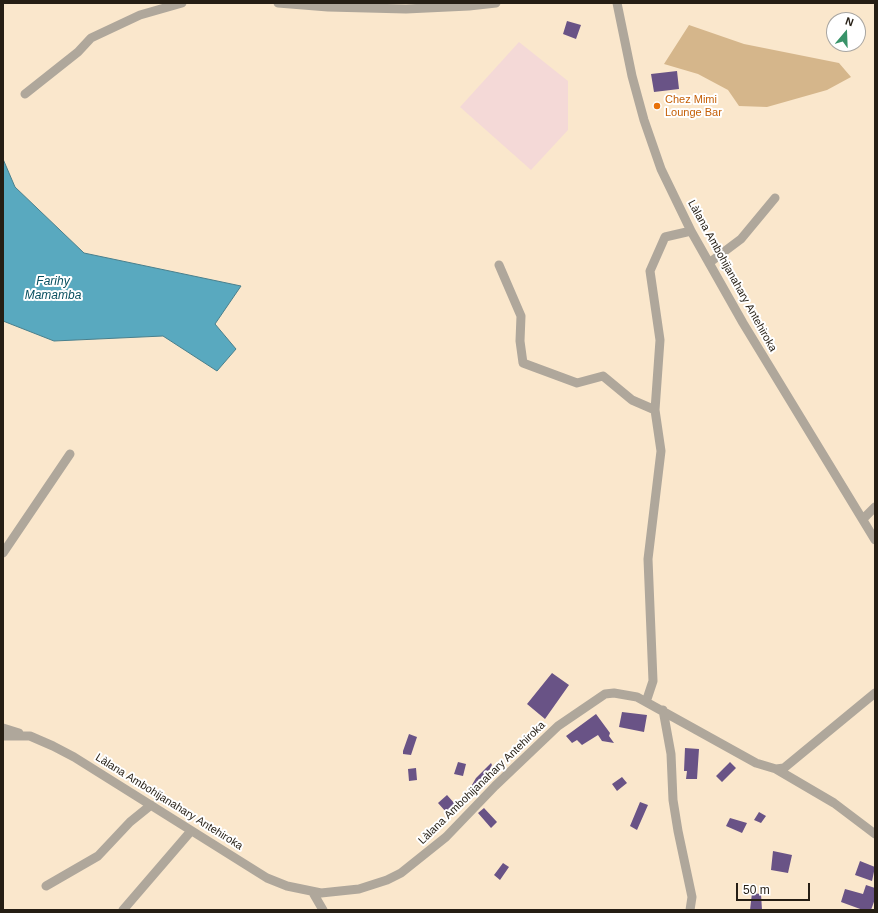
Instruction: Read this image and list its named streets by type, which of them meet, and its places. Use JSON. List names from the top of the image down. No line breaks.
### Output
{"streets":{"street":["Làlana Ambohijanahary Antehiroka"]},"water":["Farihy Mamamba"],"places":["Chez Mimi Lounge Bar"],"scale_bar":"50 m","north":"top"}
